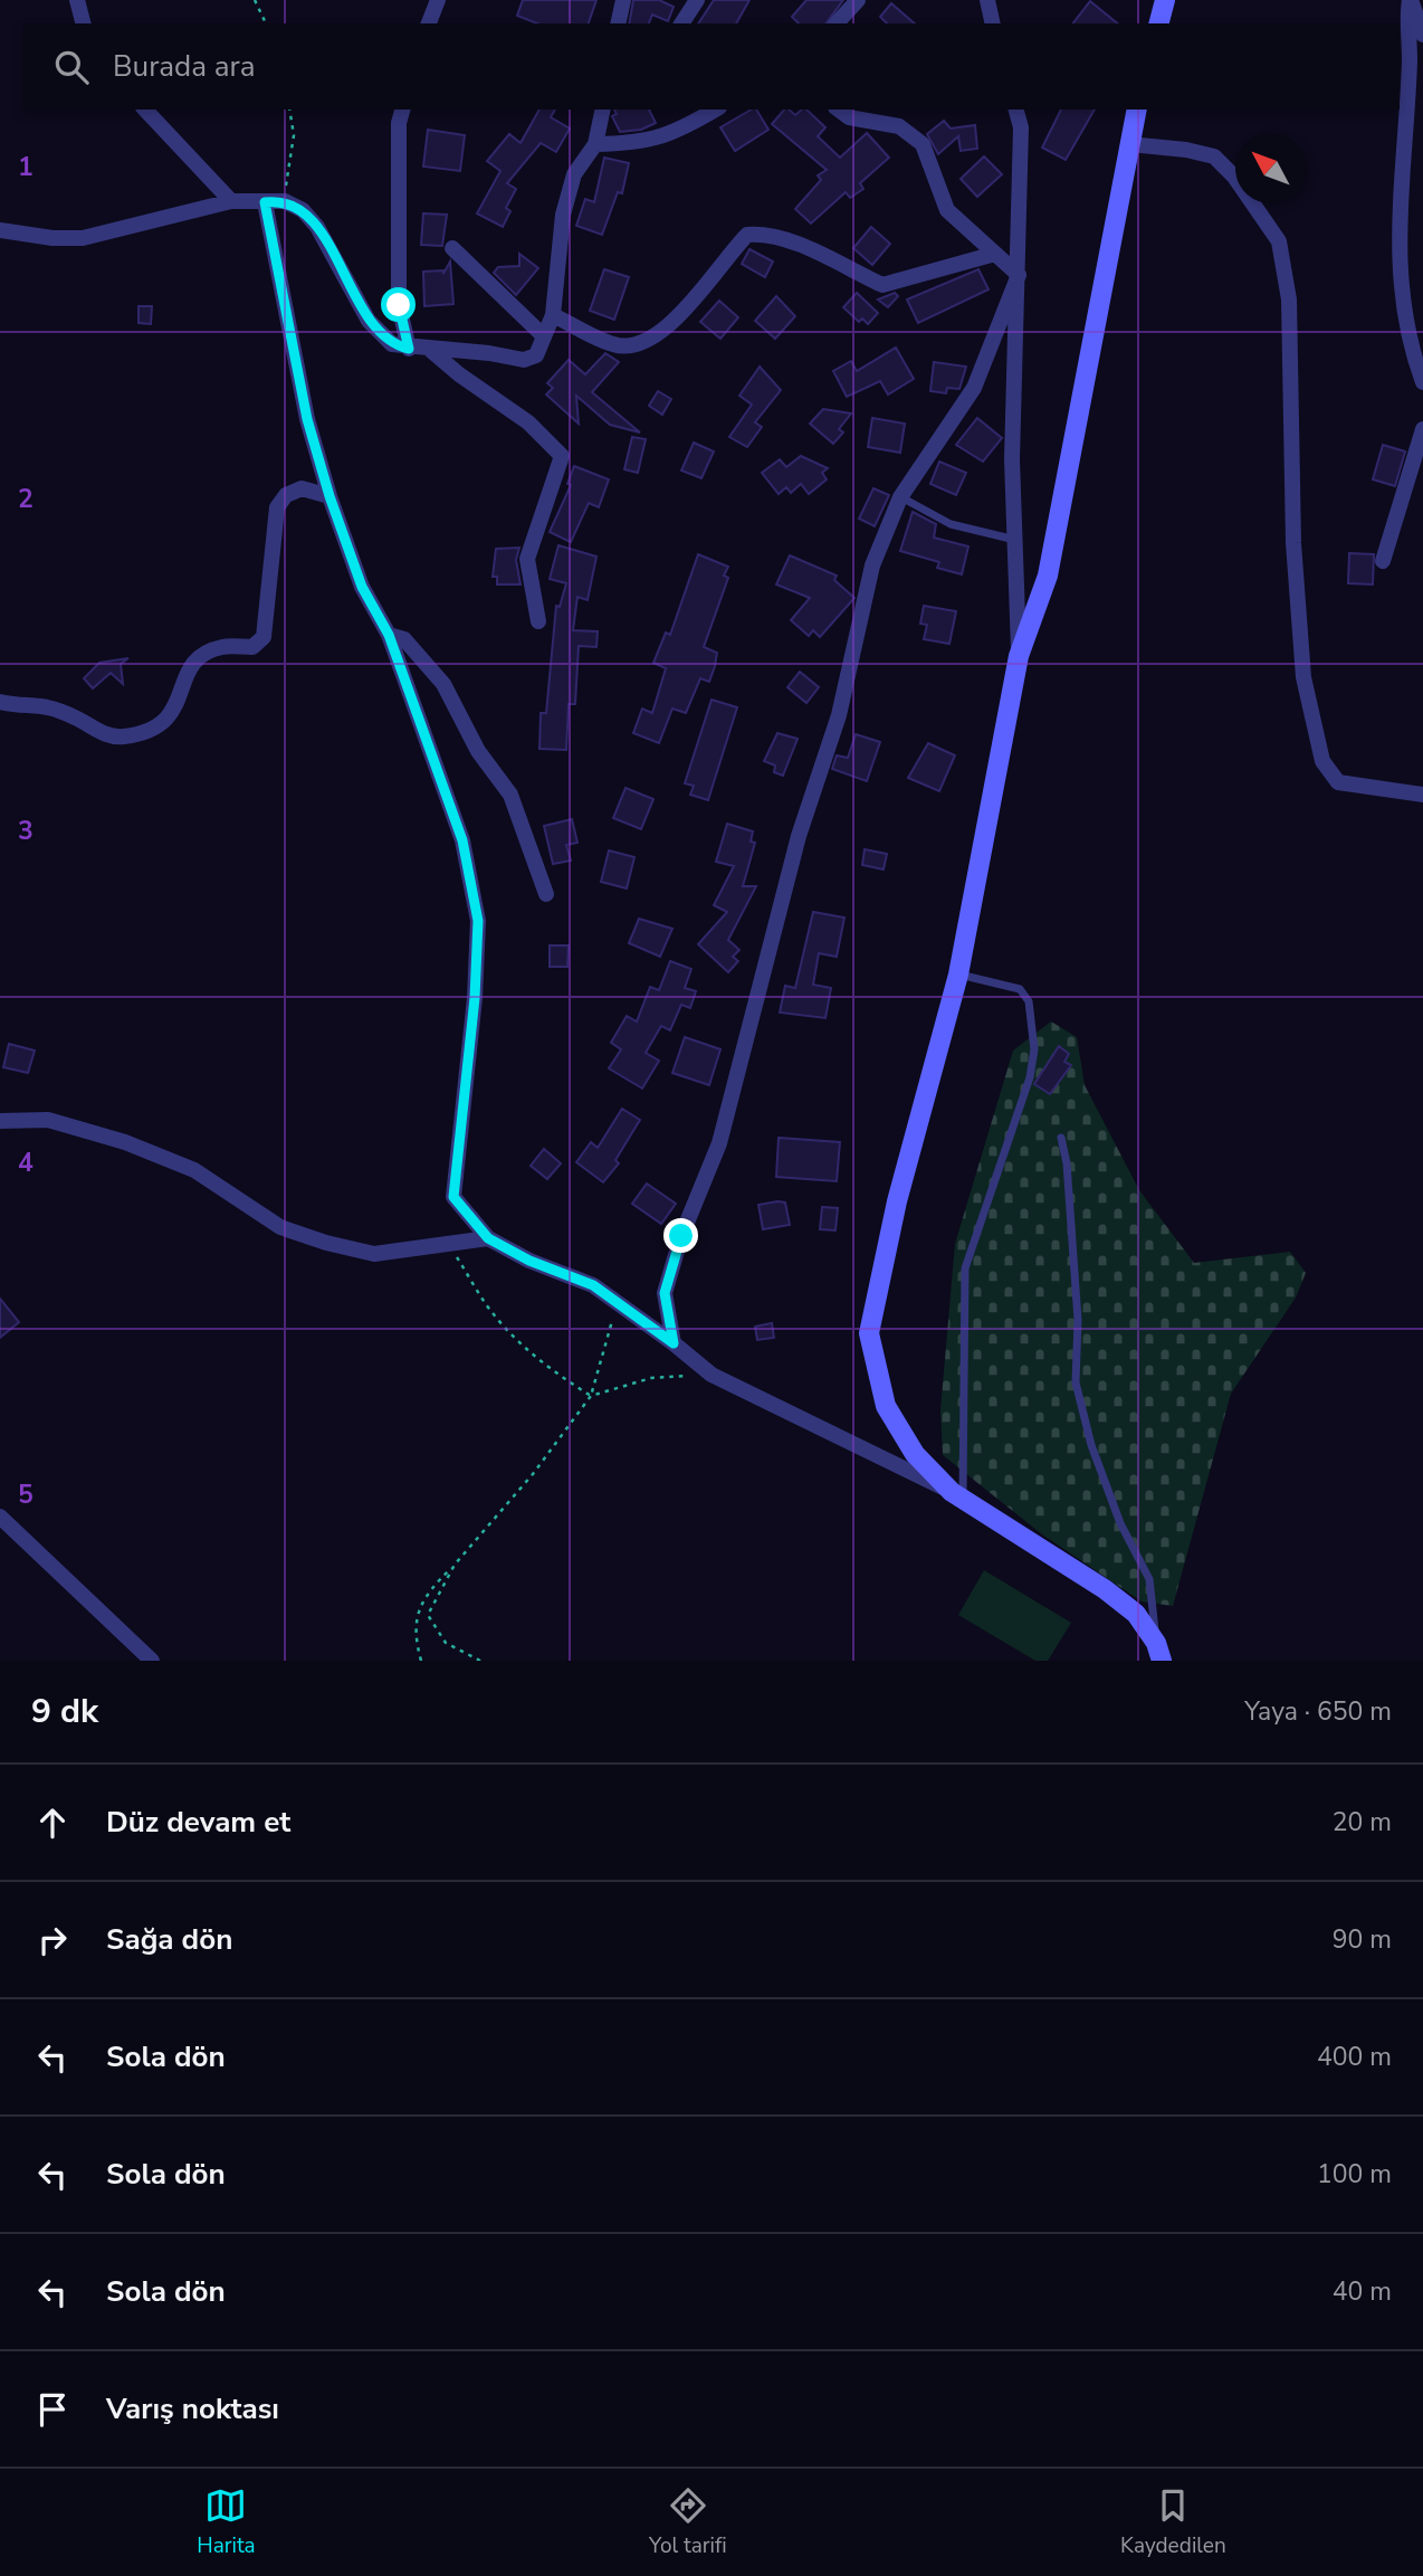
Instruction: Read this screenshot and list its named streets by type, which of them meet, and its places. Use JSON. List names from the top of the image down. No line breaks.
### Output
{"north":"top left","page":{"search":"Burada ara","heading":["9 dk","Yaya · 650 m"],"list":[["Düz devam et","20 m"],["Sağa dön","90 m"],["Sola dön","400 m"],["Sola dön","100 m"],["Sola dön","40 m"],"Varış noktası"],"nav":["Harita","Yol tarifi","Kaydedilen"]},"grid":{"rows":["1","2","3","4","5"]}}
